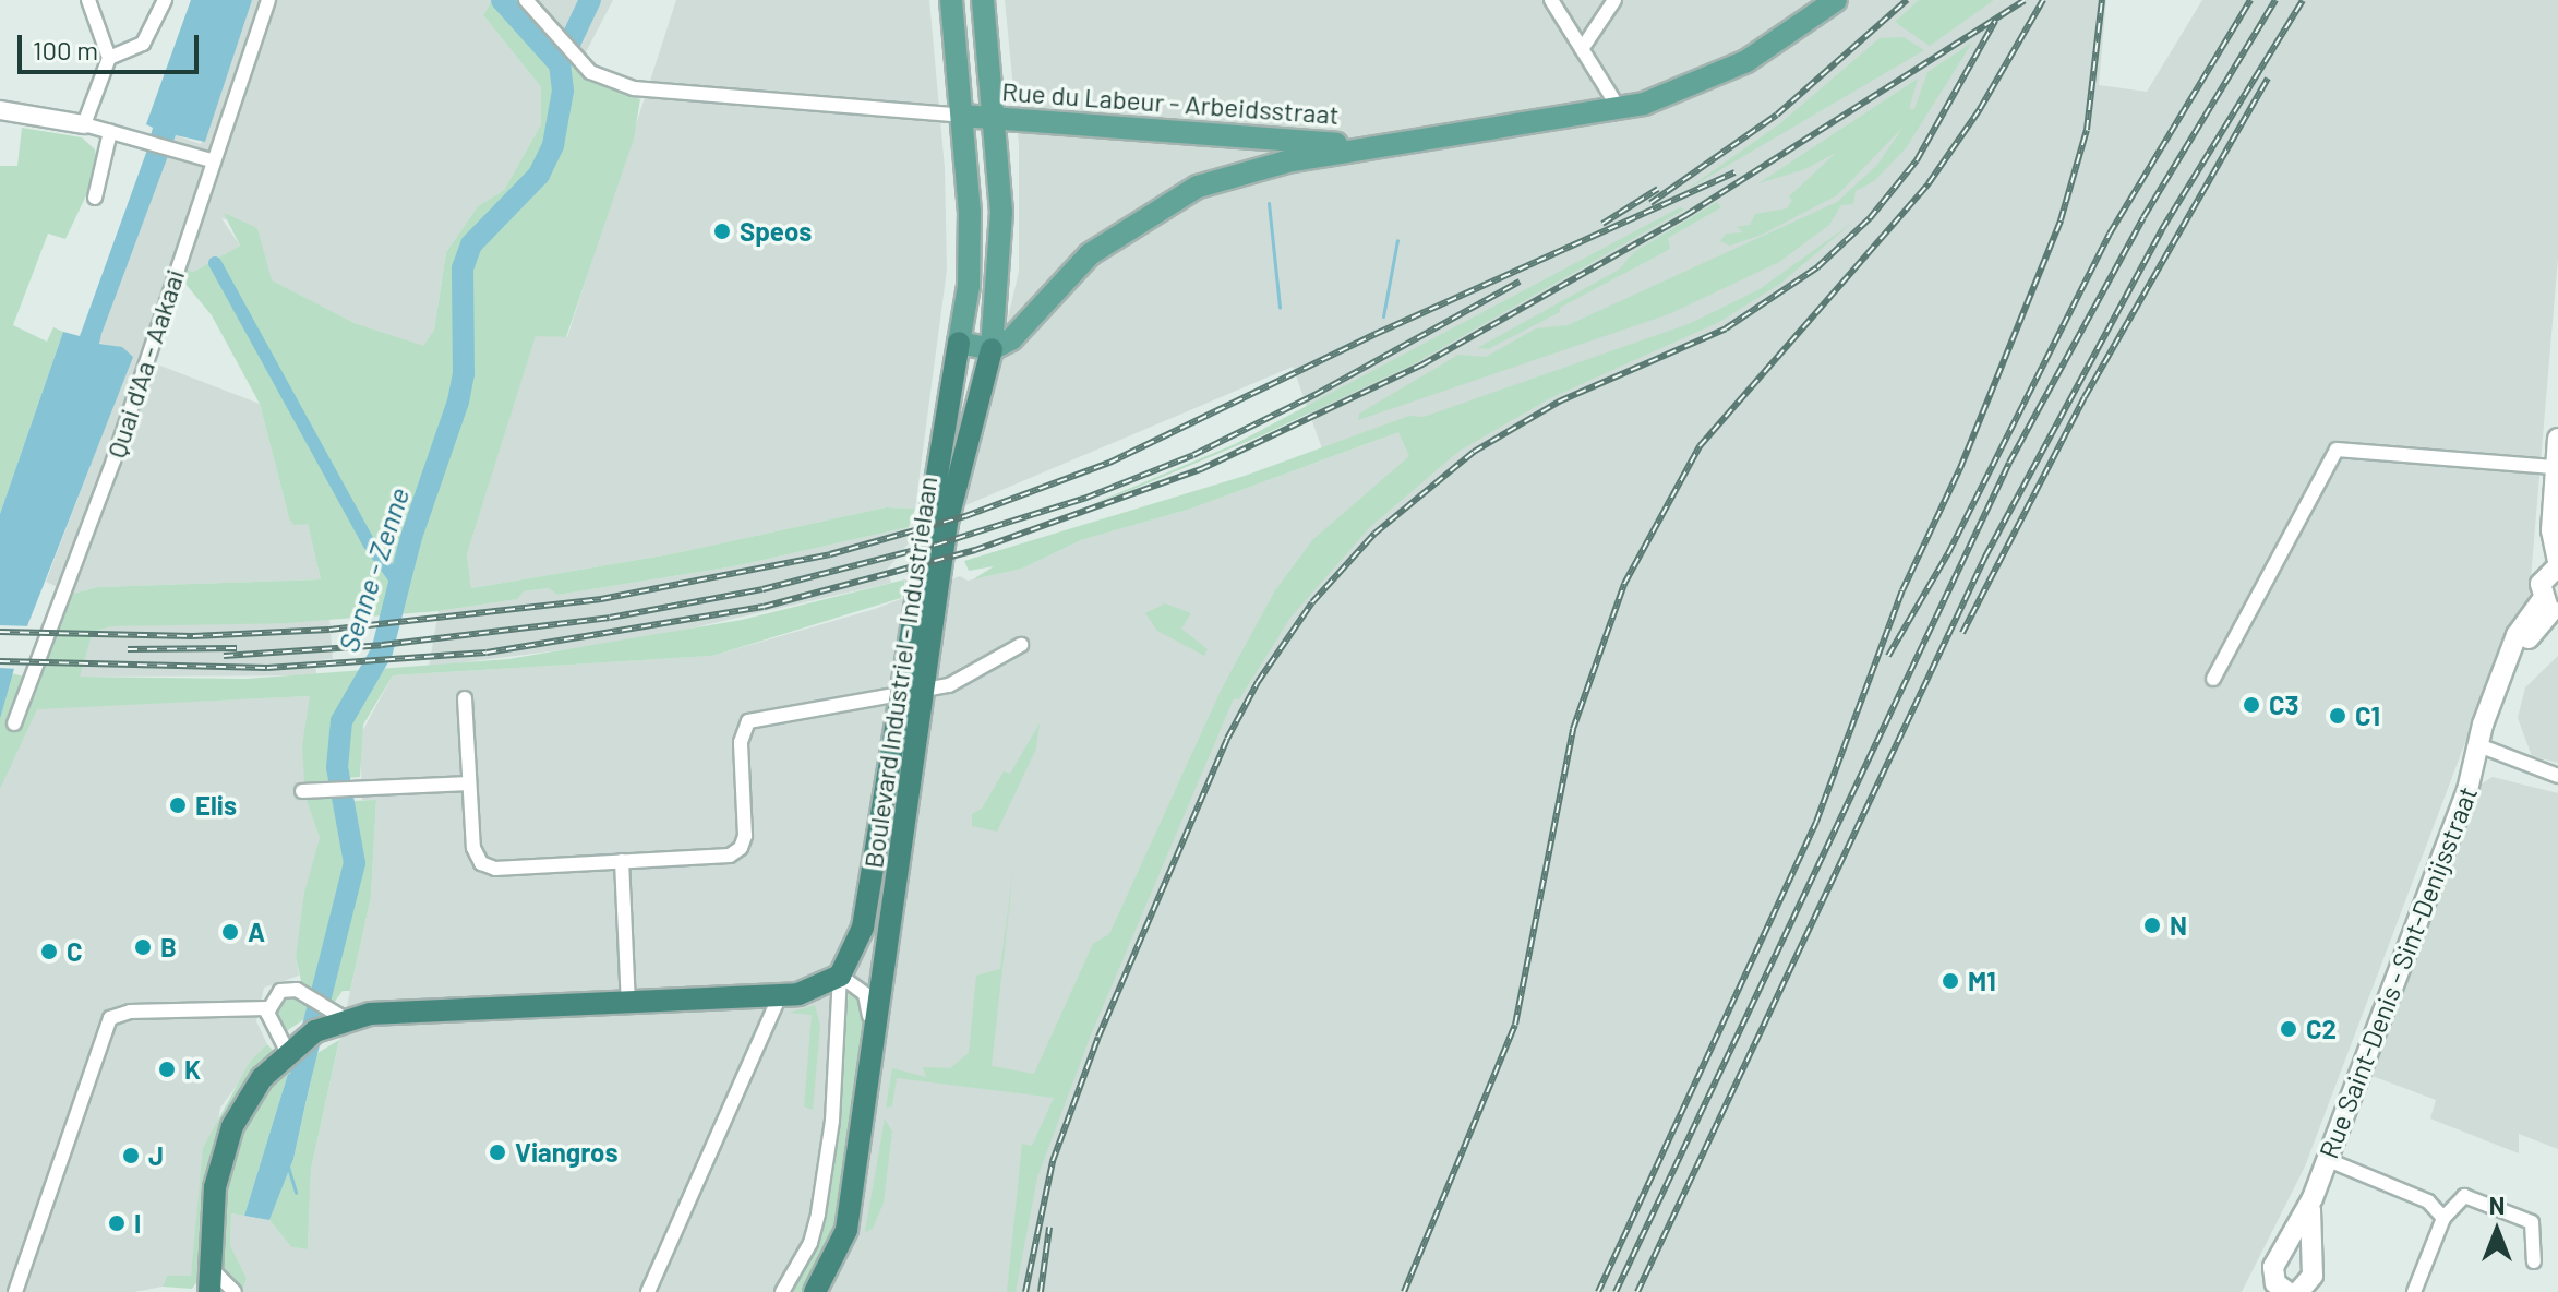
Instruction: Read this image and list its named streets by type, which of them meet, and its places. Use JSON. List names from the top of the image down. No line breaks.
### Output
{"streets":{"highway":["Boulevard Industriel - Industrielaan"],"main road":["Rue du Labeur - Arbeidsstraat","Rue Saint-Denis - Sint-Denijsstraat"],"street":["Quai d'Aa - Aakaai"]},"crossings":[["Rue du Labeur - Arbeidsstraat","Boulevard Industriel - Industrielaan"]],"water":["Senne - Zenne"],"places":["Speos","C3","C1","Elis","N","A","B","C","M1","C2","K","Viangros","J","I"],"scale_bar":"100 m","north":"top"}
